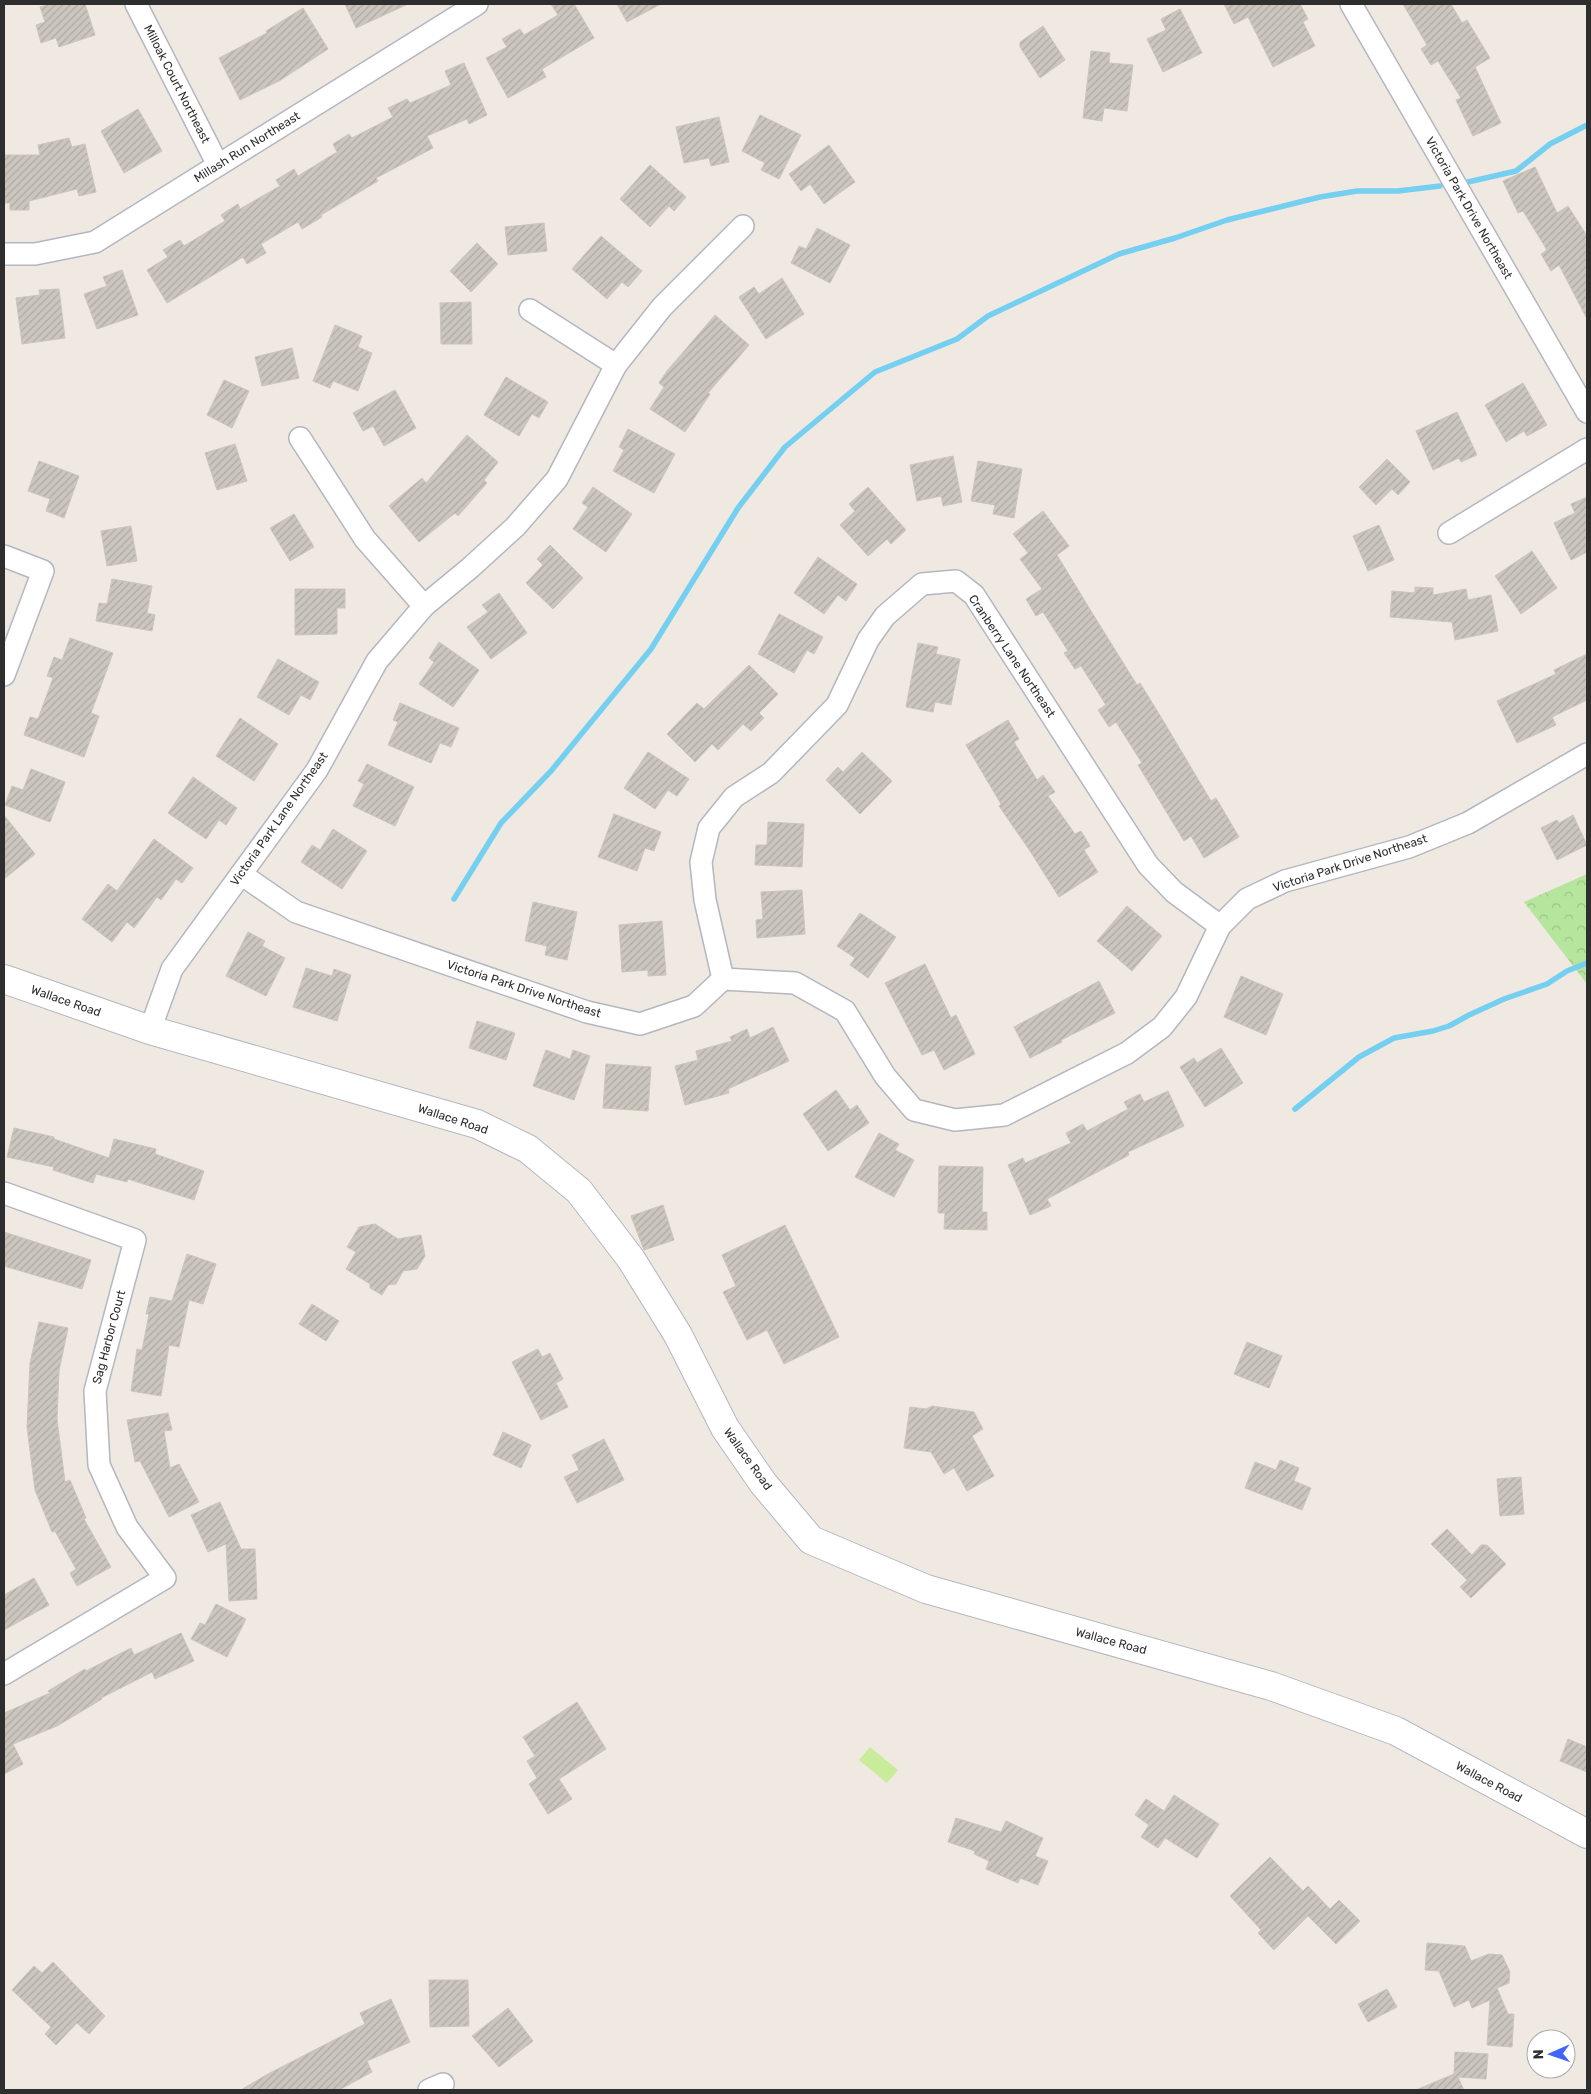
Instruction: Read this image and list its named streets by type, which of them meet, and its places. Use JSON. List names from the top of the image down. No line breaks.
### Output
{"streets":{"street":["Milloak Court Northeast","Millash Run Northeast","Victoria Park Drive Northeast","Cranberry Lane Northeast","Victoria Park Lane Northeast","Wallace Road","Sag Harbor Court"]},"crossings":[["Milloak Court Northeast","Millash Run Northeast"],["Victoria Park Drive Northeast","Cranberry Lane Northeast"],["Victoria Park Drive Northeast","Victoria Park Lane Northeast"],["Victoria Park Lane Northeast","Wallace Road"]],"north":"left"}
